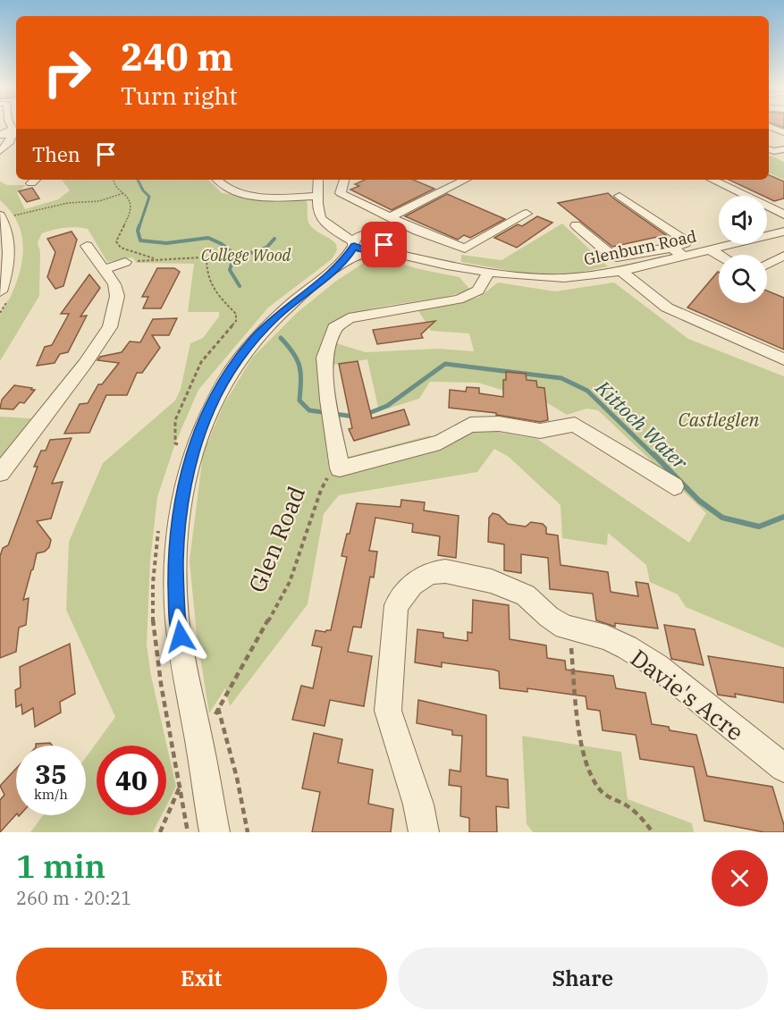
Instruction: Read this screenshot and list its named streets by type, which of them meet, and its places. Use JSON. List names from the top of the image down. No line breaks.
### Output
{"streets":{"street":["Glenburn Road","Davie's Acre"],"path":["Glen Road"]},"water":["Kittoch Water"],"parks":["College Wood","Castleglen"],"page":{"turn":["240 m","Turn right"],"then":"Then","speed":"35 km/h","limit":"40","heading":["1 min","260 m · 20:21"],"buttons":["Exit","Share"]}}
